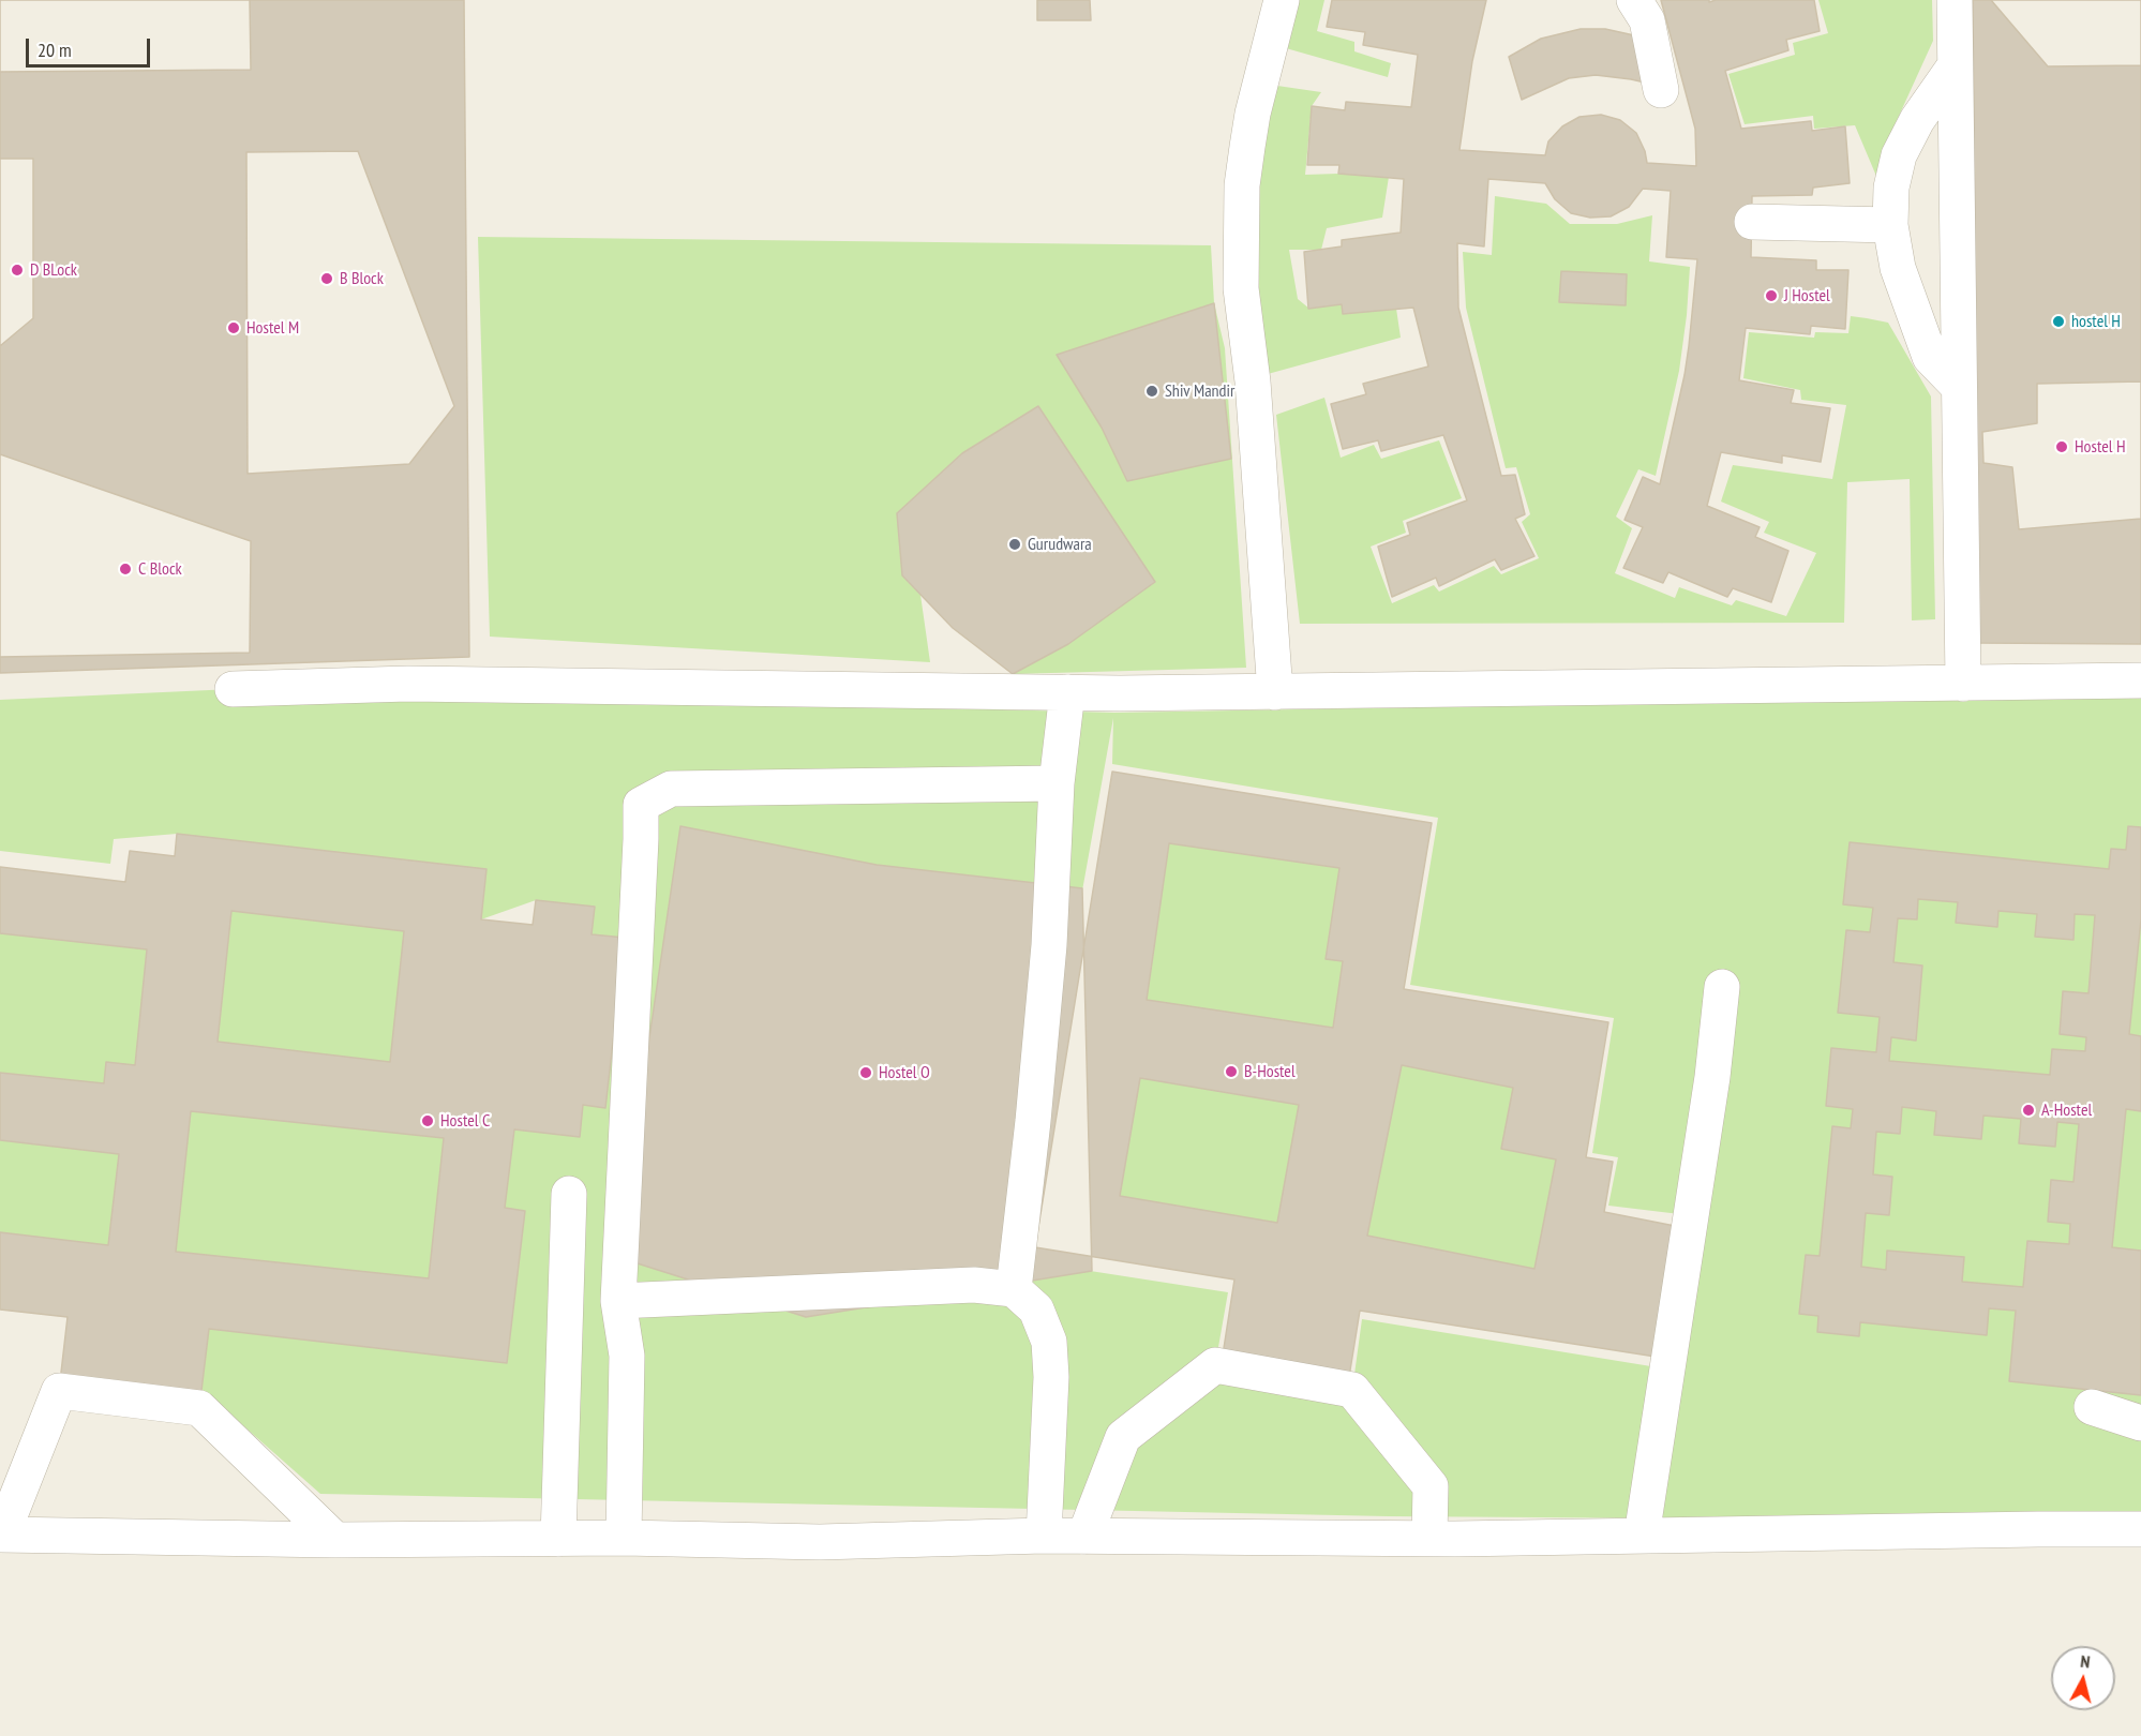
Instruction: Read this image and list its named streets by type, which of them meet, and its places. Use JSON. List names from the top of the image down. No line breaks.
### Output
{"places":["D BLock","B Block","J Hostel","hostel H","Hostel M","Shiv Mandir","Hostel H","Gurudwara","C Block","B-Hostel","Hostel O","A-Hostel","Hostel C"],"scale_bar":"20 m","north":"top"}
